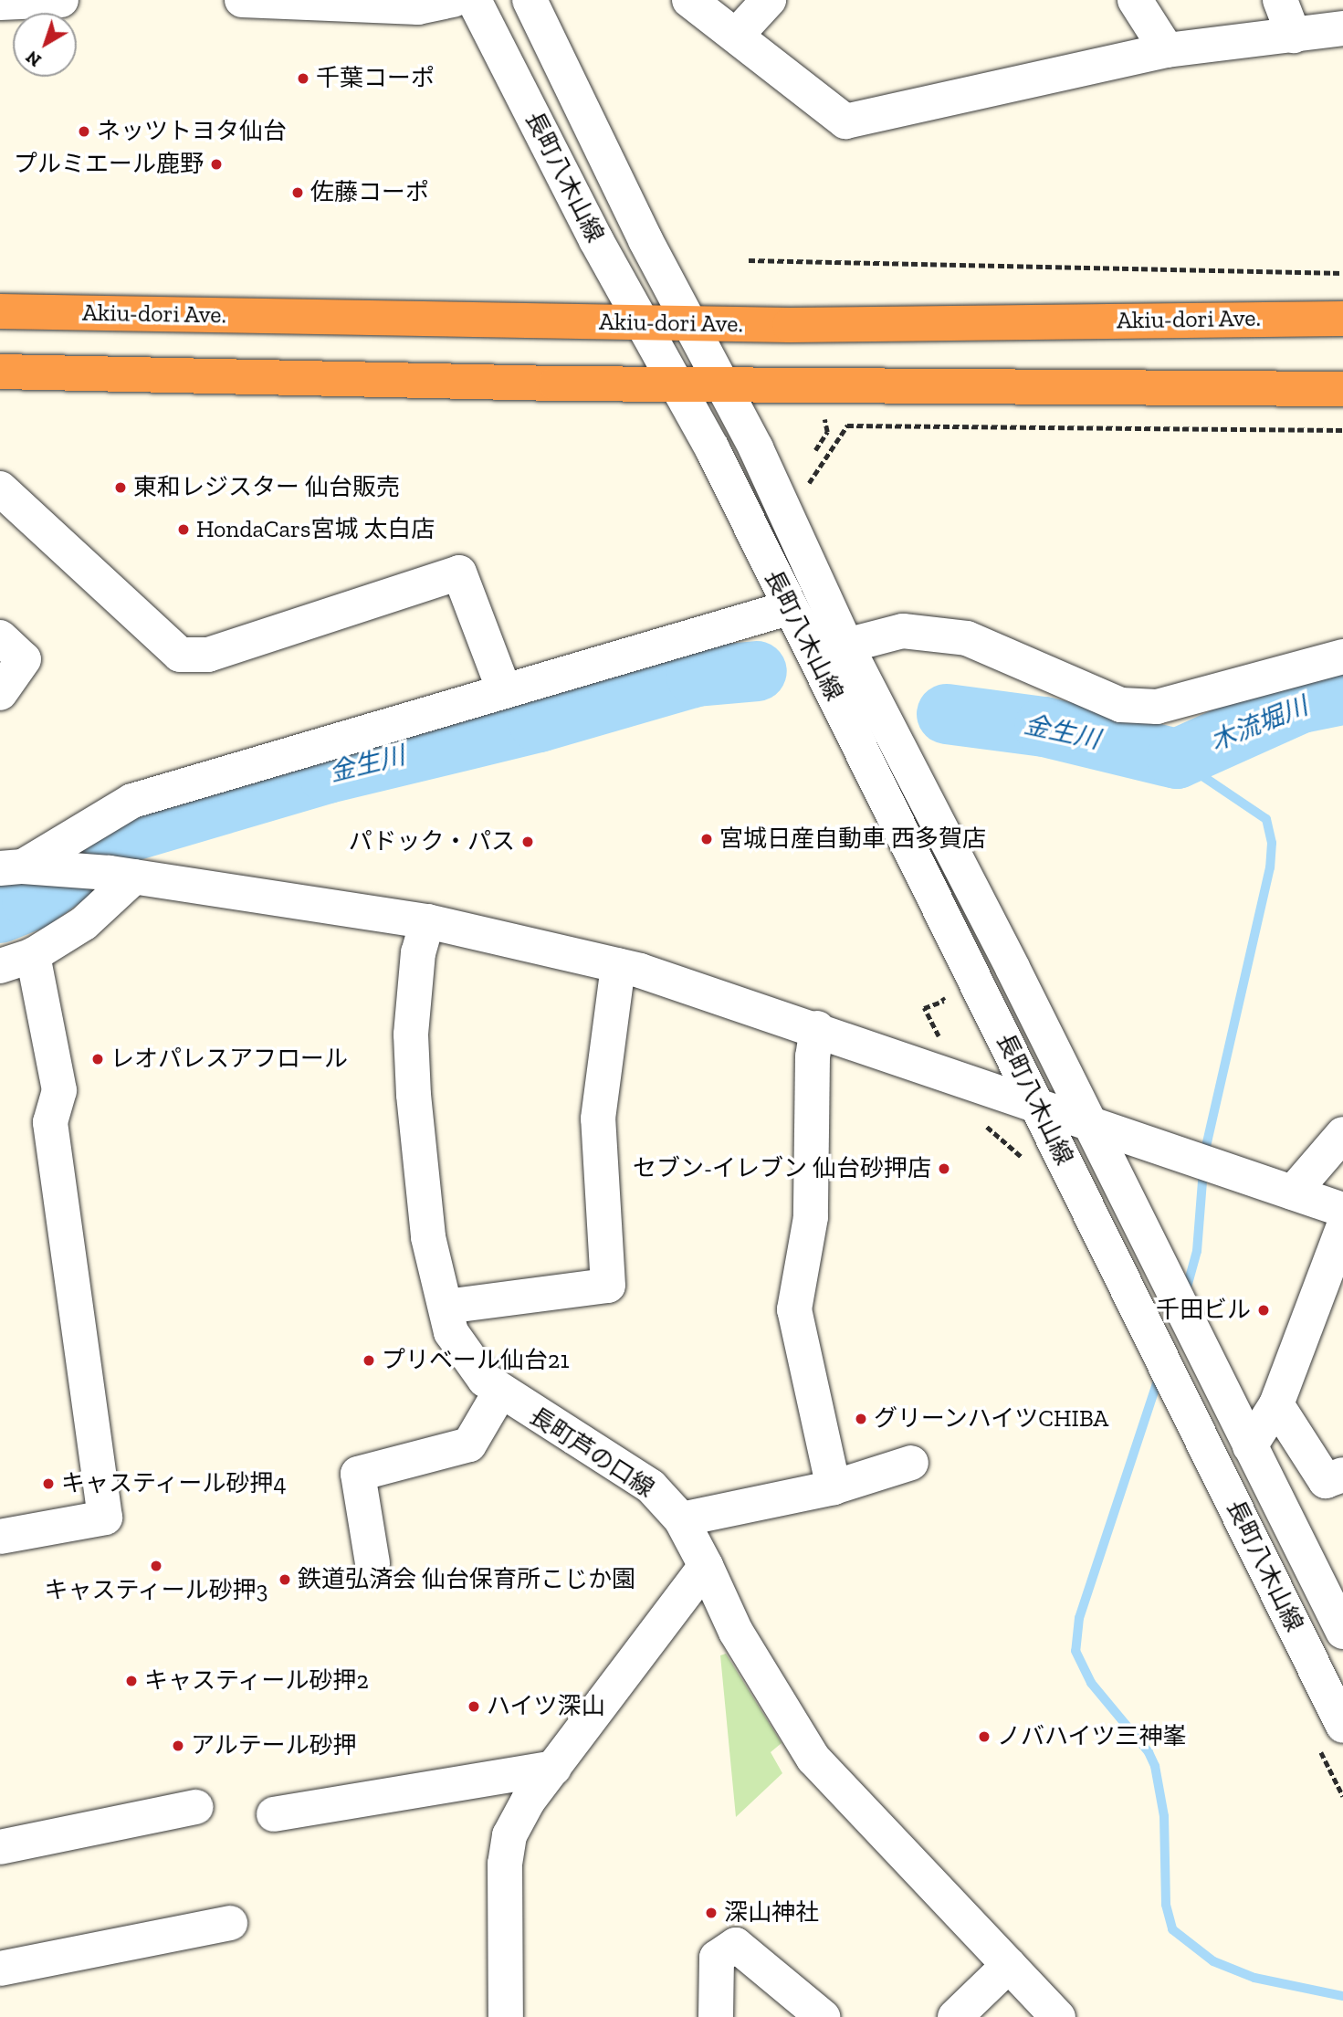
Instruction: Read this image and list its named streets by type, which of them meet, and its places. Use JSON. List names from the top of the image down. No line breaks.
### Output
{"streets":{"highway":["Akiu-dori Ave."],"street":["長町八木山線","長町芦の口線"]},"crossings":[["長町八木山線","Akiu-dori Ave."]],"water":["木流堀川","金生川"],"places":["千葉コーポ","ネッツトヨタ仙台","プルミエール鹿野","佐藤コーポ","東和レジスター 仙台販売","HondaCars宮城 太白店","宮城日産自動車 西多賀店","パドック・パス","レオパレスアフロール","セブン-イレブン 仙台砂押店","千田ビル","プリベール仙台21","グリーンハイツCHIBA","キャスティール砂押4","キャスティール砂押3","鉄道弘済会 仙台保育所こじか園","キャスティール砂押2","ハイツ深山","ノバハイツ三神峯","アルテール砂押","深山神社"],"north":"bottom left"}
